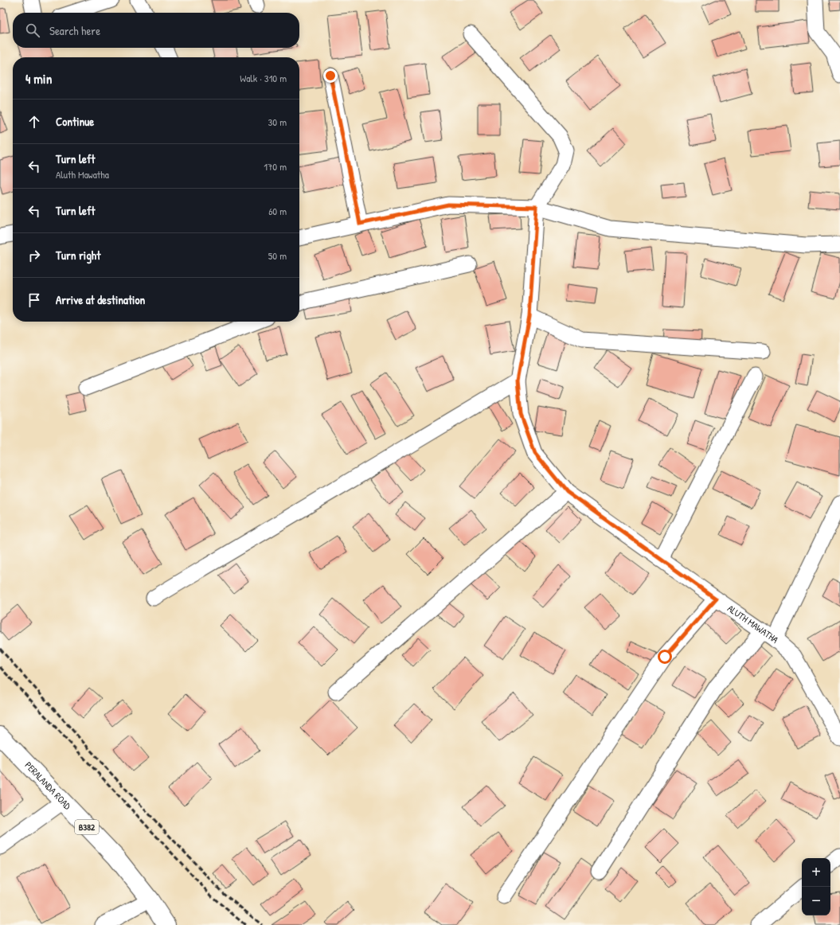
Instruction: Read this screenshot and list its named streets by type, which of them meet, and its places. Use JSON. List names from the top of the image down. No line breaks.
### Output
{"streets":{"main road":["PERALANDA ROAD","B382"],"street":["ALUTH MAWATHA"]},"page":{"search":"Search here","heading":["4 min","Walk · 310 m"],"list":[["Continue","30 m"],["Turn left","Aluth Mawatha","170 m"],["Turn left","60 m"],["Turn right","50 m"],"Arrive at destination"],"map_buttons":["+","−"]}}
